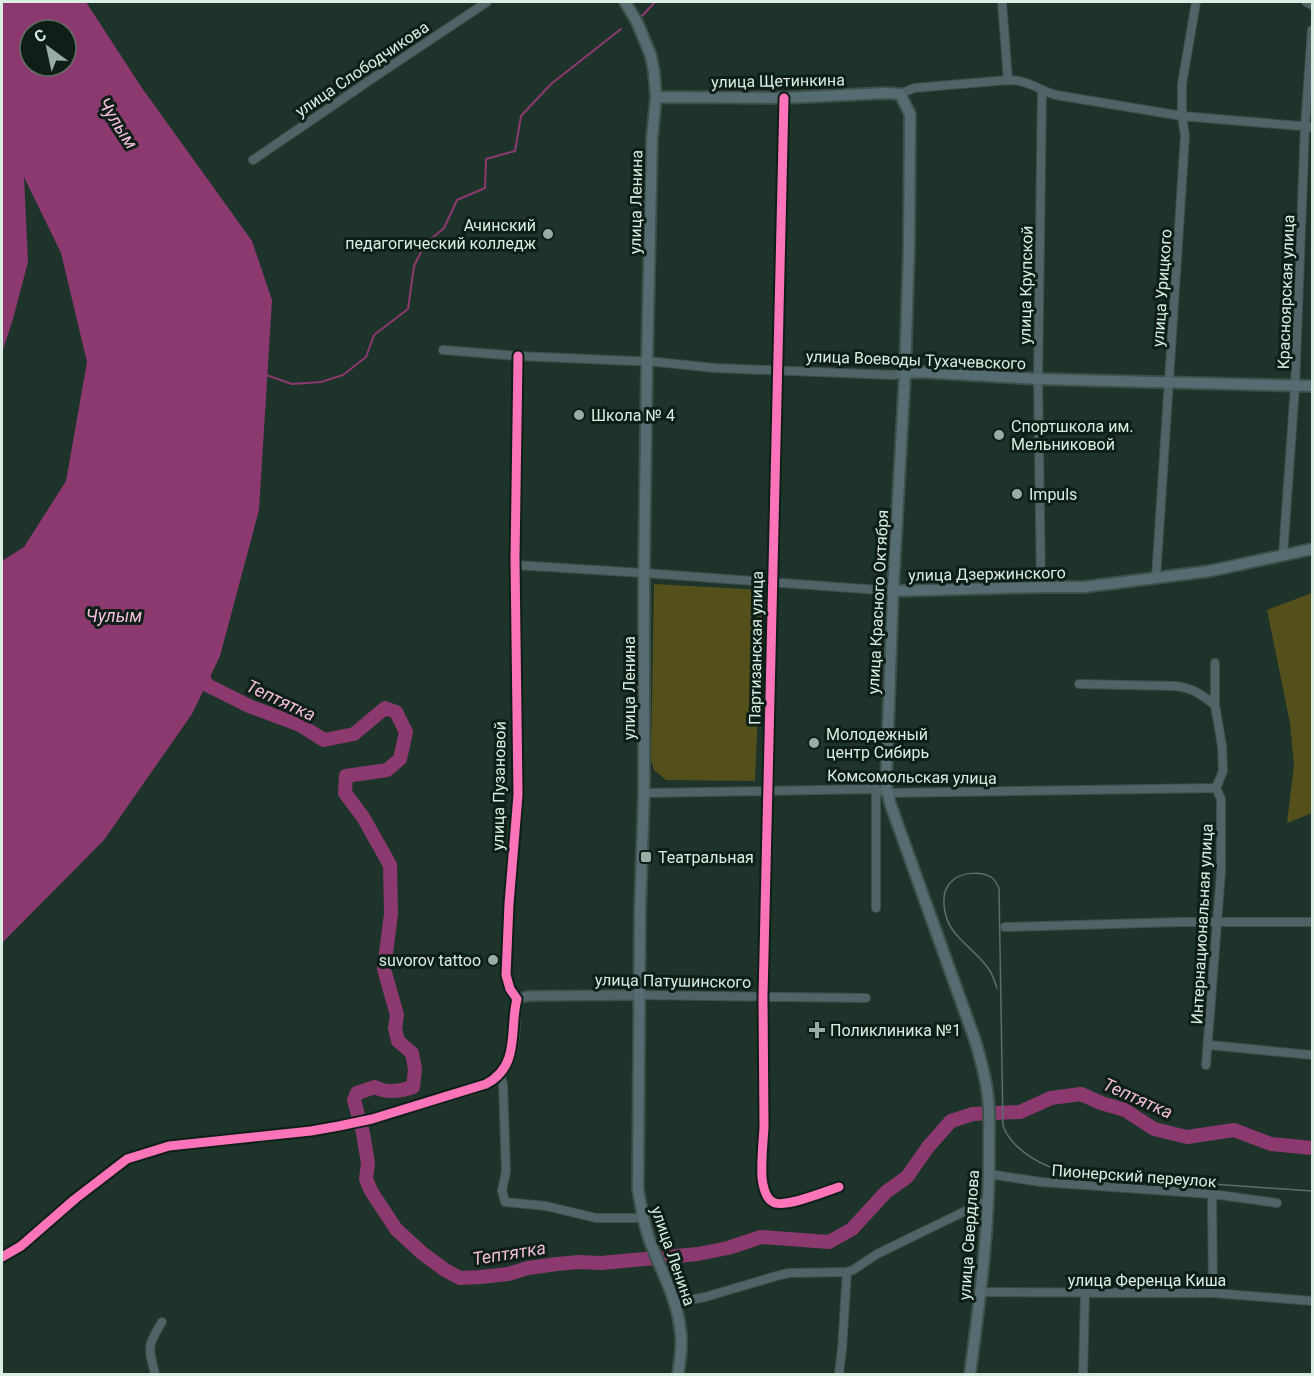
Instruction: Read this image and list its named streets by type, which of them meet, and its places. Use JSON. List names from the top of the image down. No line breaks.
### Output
{"streets":{"main road":["улица Щетинкина","улица Ленина","улица Воеводы Тухачевского","улица Дзержинского","улица Красного Октября","улица Свердлова"],"street":["улица Слободчикова","улица Крупской","улица Урицкого","Красноярская улица","Партизанская улица","Комсомольская улица","улица Пузановой","Интернациональная улица","улица Патушинского","Пионерский переулок","улица Ференца Киша"]},"crossings":[["улица Щетинкина","улица Ленина"],["улица Щетинкина","улица Крупской"],["улица Щетинкина","улица Урицкого"],["улица Щетинкина","Красноярская улица"],["улица Щетинкина","улица Красного Октября"],["улица Щетинкина","Партизанская улица"],["улица Ленина","улица Воеводы Тухачевского"],["улица Ленина","улица Дзержинского"],["улица Ленина","Комсомольская улица"],["улица Ленина","улица Патушинского"],["улица Крупской","улица Воеводы Тухачевского"],["улица Крупской","улица Дзержинского"],["улица Урицкого","улица Воеводы Тухачевского"],["улица Урицкого","улица Дзержинского"],["Красноярская улица","улица Воеводы Тухачевского"],["Красноярская улица","улица Дзержинского"],["улица Воеводы Тухачевского","улица Красного Октября"],["улица Воеводы Тухачевского","Партизанская улица"],["улица Воеводы Тухачевского","улица Пузановой"],["улица Дзержинского","улица Красного Октября"],["улица Дзержинского","Партизанская улица"],["улица Дзержинского","улица Пузановой"],["улица Красного Октября","Комсомольская улица"],["улица Красного Октября","улица Свердлова"],["Партизанская улица","Комсомольская улица"],["Партизанская улица","улица Патушинского"],["Комсомольская улица","Интернациональная улица"],["улица Пузановой","улица Патушинского"],["Пионерский переулок","улица Свердлова"],["улица Свердлова","улица Ференца Киша"]],"water":["Чулым","Тептятка"],"places":{"other":["Ачинский педагогический колледж","Школа № 4","Спортшкола им. Мельниковой","Impuls","Молодежный центр Сибирь","suvorov tattoo"],"transit":["Театральная"],"health":["Поликлиника №1"]},"north":"top left"}
